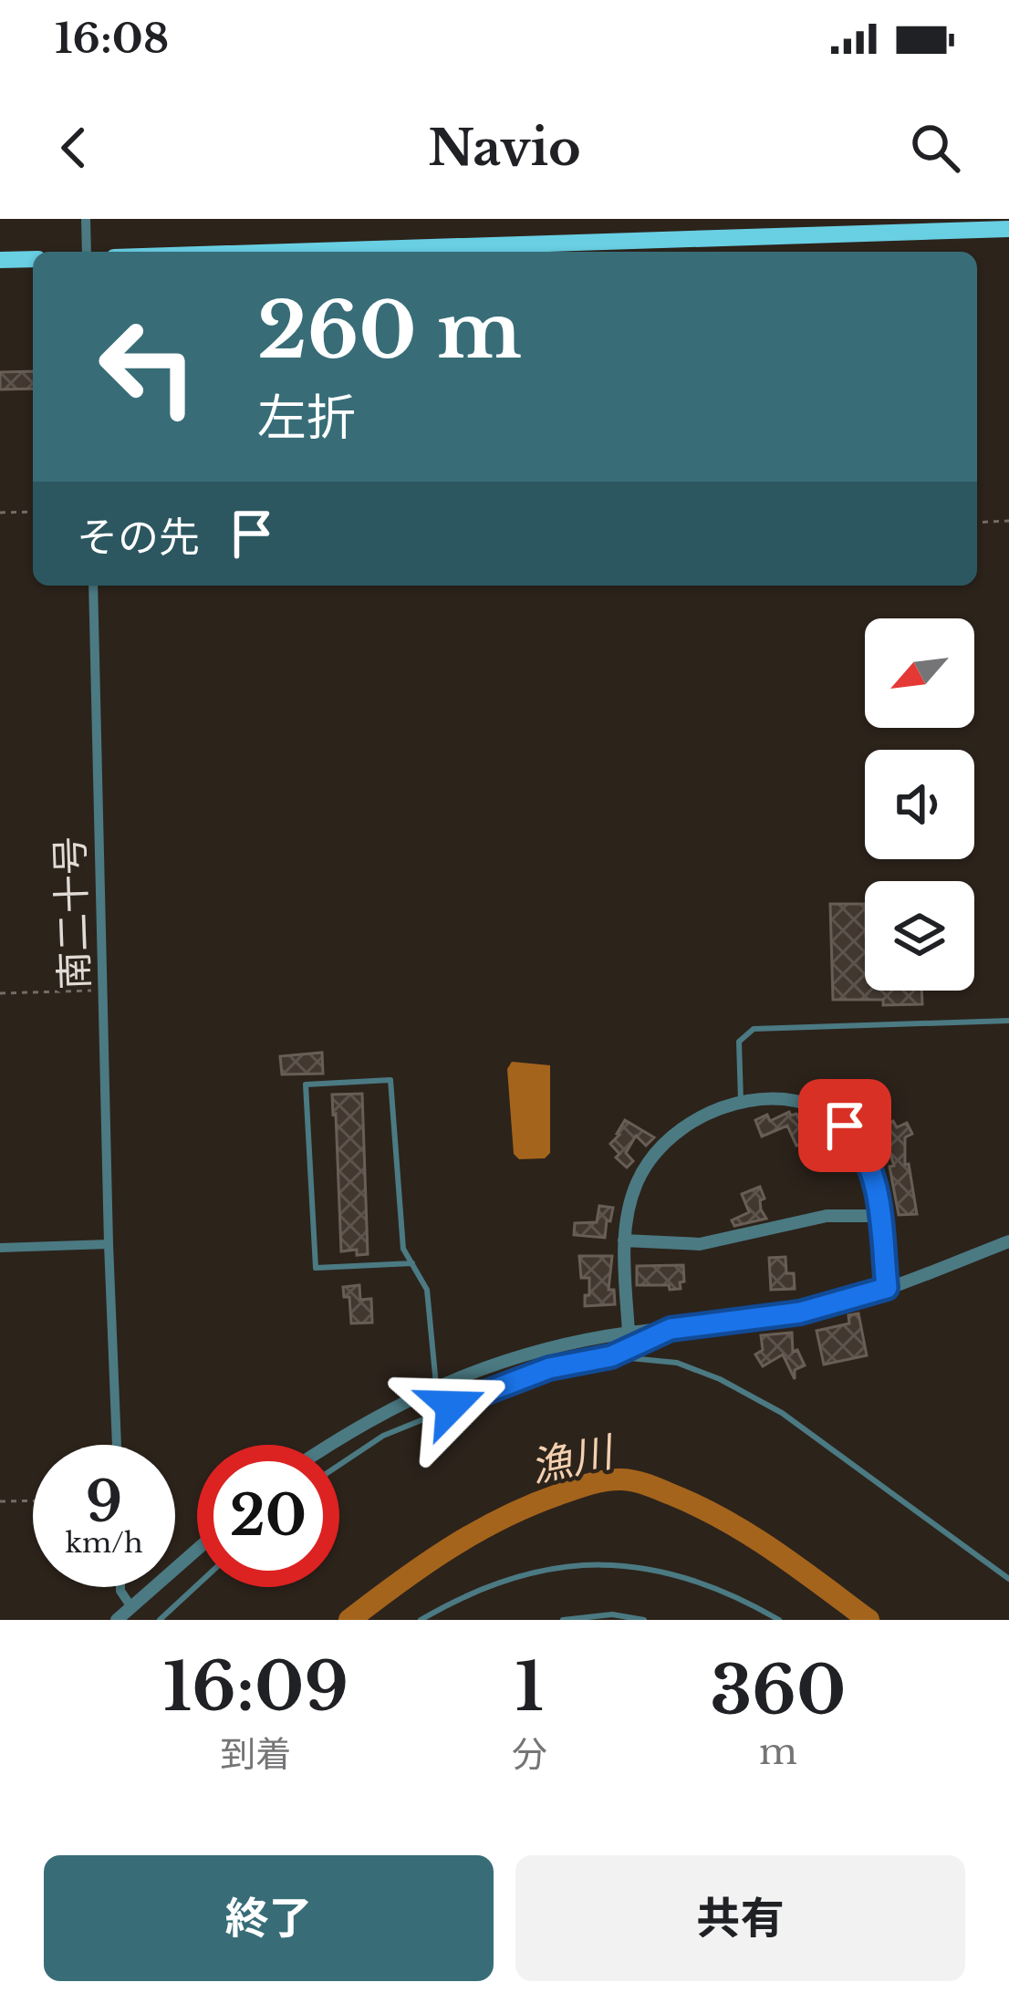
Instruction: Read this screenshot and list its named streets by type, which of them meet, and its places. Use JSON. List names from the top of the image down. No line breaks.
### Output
{"streets":{"street":["南二十号"]},"water":["漁川"],"north":"bottom left","page":{"status":"16:08","header":"Navio","turn":["260 m","左折"],"then":"その先","speed":"9 km/h","limit":"20","eta":["16:09","到着","1","分","360","m"],"buttons":["終了","共有"]}}
